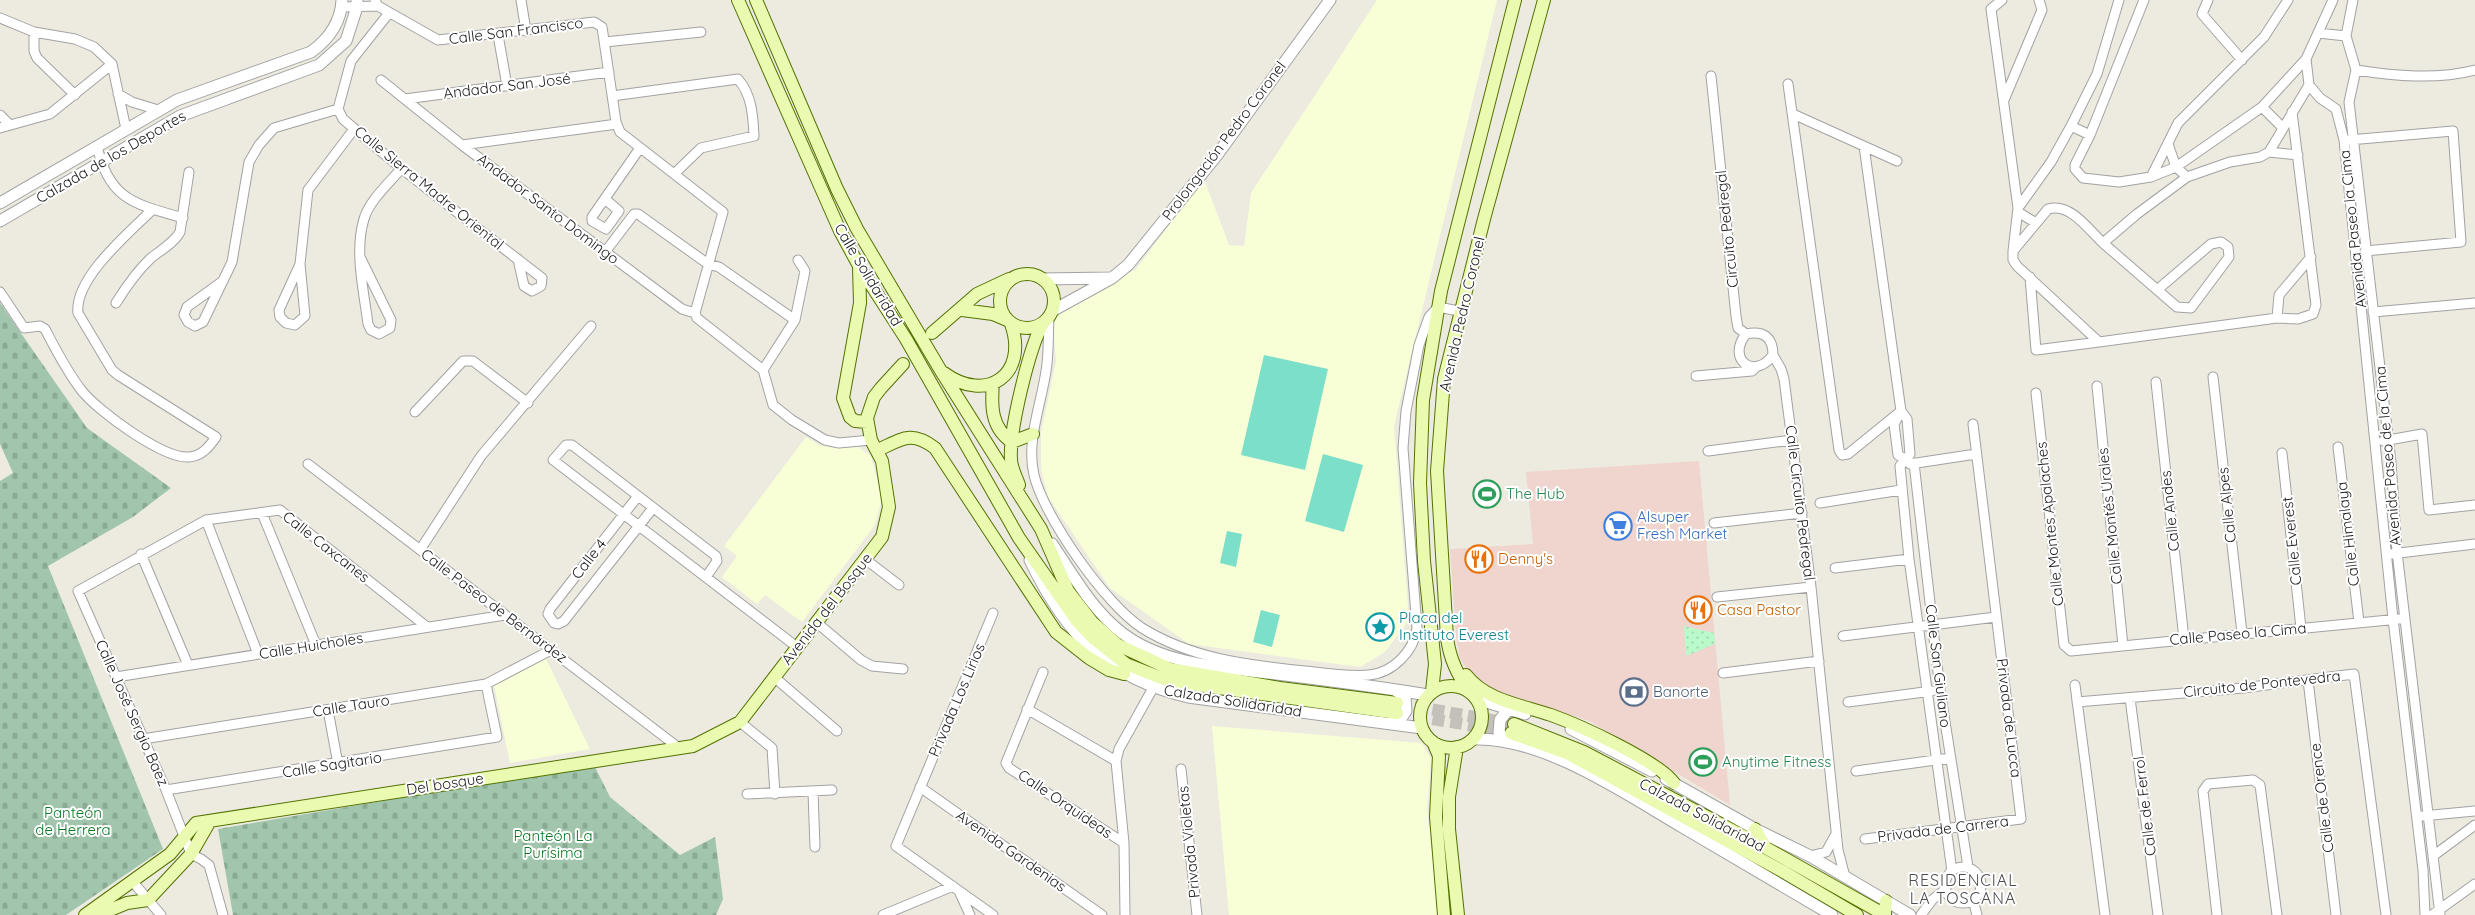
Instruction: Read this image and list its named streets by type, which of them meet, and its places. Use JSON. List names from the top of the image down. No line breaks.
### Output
{"streets":{"main road":["Calle Solidaridad","Avenida Pedro Coronel","Avenida del Bosque","Calzada Solidaridad","Del bosque"],"street":["Calle San Francisco","Andador San José","Prolongación Pedro Coronel","Calzada de los Deportes","Calle Sierra Madre Oriental","Andador Santo Domingo","Circuito Pedregal","Avenida Paseo la Cima","Avenida Paseo de la Cima","Calle Circuito Pedregal","Calle Alpes","Calle Andes","Calle Montés Urales","Calle Montes Apalaches","Calle Himalaya","Calle Everest","Calle Caxcanes","Calle 4","Calle Paseo de Bernárdez","Calle Paseo la Cima","Calle Huicholes","Calle San Giuliano","Circuito de Pontevedra","Privada Los Lirios","Calle Tauro","Calle José Sergio Baez","Privada de Lucca","Calle Sagitario","Calle de Orence","Calle Orquídeas","Calle de Ferrol","Privada de Carrera","Privada Violetas","Avenida Gardenias"]},"crossings":[["Calle San Francisco","Andador San José"],["Andador San José","Andador Santo Domingo"],["Circuito Pedregal","Calle Circuito Pedregal"],["Avenida Paseo la Cima","Avenida Paseo de la Cima"],["Avenida Paseo la Cima","Calle Paseo la Cima"],["Calle Solidaridad","Calzada Solidaridad"],["Avenida Pedro Coronel","Calzada Solidaridad"],["Avenida Paseo de la Cima","Calle Paseo la Cima"],["Calle Alpes","Calle Paseo la Cima"],["Calle Andes","Calle Paseo la Cima"],["Calle Montés Urales","Calle Paseo la Cima"],["Calle Montes Apalaches","Calle Paseo la Cima"],["Calle Himalaya","Calle Paseo la Cima"],["Calle Everest","Calle Paseo la Cima"],["Calle Caxcanes","Calle Huicholes"],["Calle Caxcanes","Calle José Sergio Baez"],["Calle Paseo de Bernárdez","Avenida del Bosque"],["Calle Paseo de Bernárdez","Calle Huicholes"],["Calle Paseo de Bernárdez","Calle Tauro"],["Calle Paseo de Bernárdez","Del bosque"],["Avenida del Bosque","Del bosque"],["Calle Huicholes","Calle José Sergio Baez"],["Calle San Giuliano","Privada de Carrera"],["Circuito de Pontevedra","Calle de Orence"],["Circuito de Pontevedra","Calle de Ferrol"],["Privada Los Lirios","Avenida Gardenias"],["Calzada Solidaridad","Calle Orquídeas"],["Calle Tauro","Calle José Sergio Baez"],["Calle Tauro","Calle Sagitario"],["Calle José Sergio Baez","Calle Sagitario"],["Calle José Sergio Baez","Del bosque"],["Privada de Lucca","Privada de Carrera"]],"districts":["RESIDENCIAL LA TOSCANA"],"parks":["Panteón de Herrera","Panteón La Purísima"],"places":{"sports":["The Hub","Anytime Fitness"],"supermarket":["Alsuper Fresh Market"],"restaurant":["Denny's","Casa Pastor"],"place":["Placa del Instituto Everest"],"bank":["Banorte"]}}
